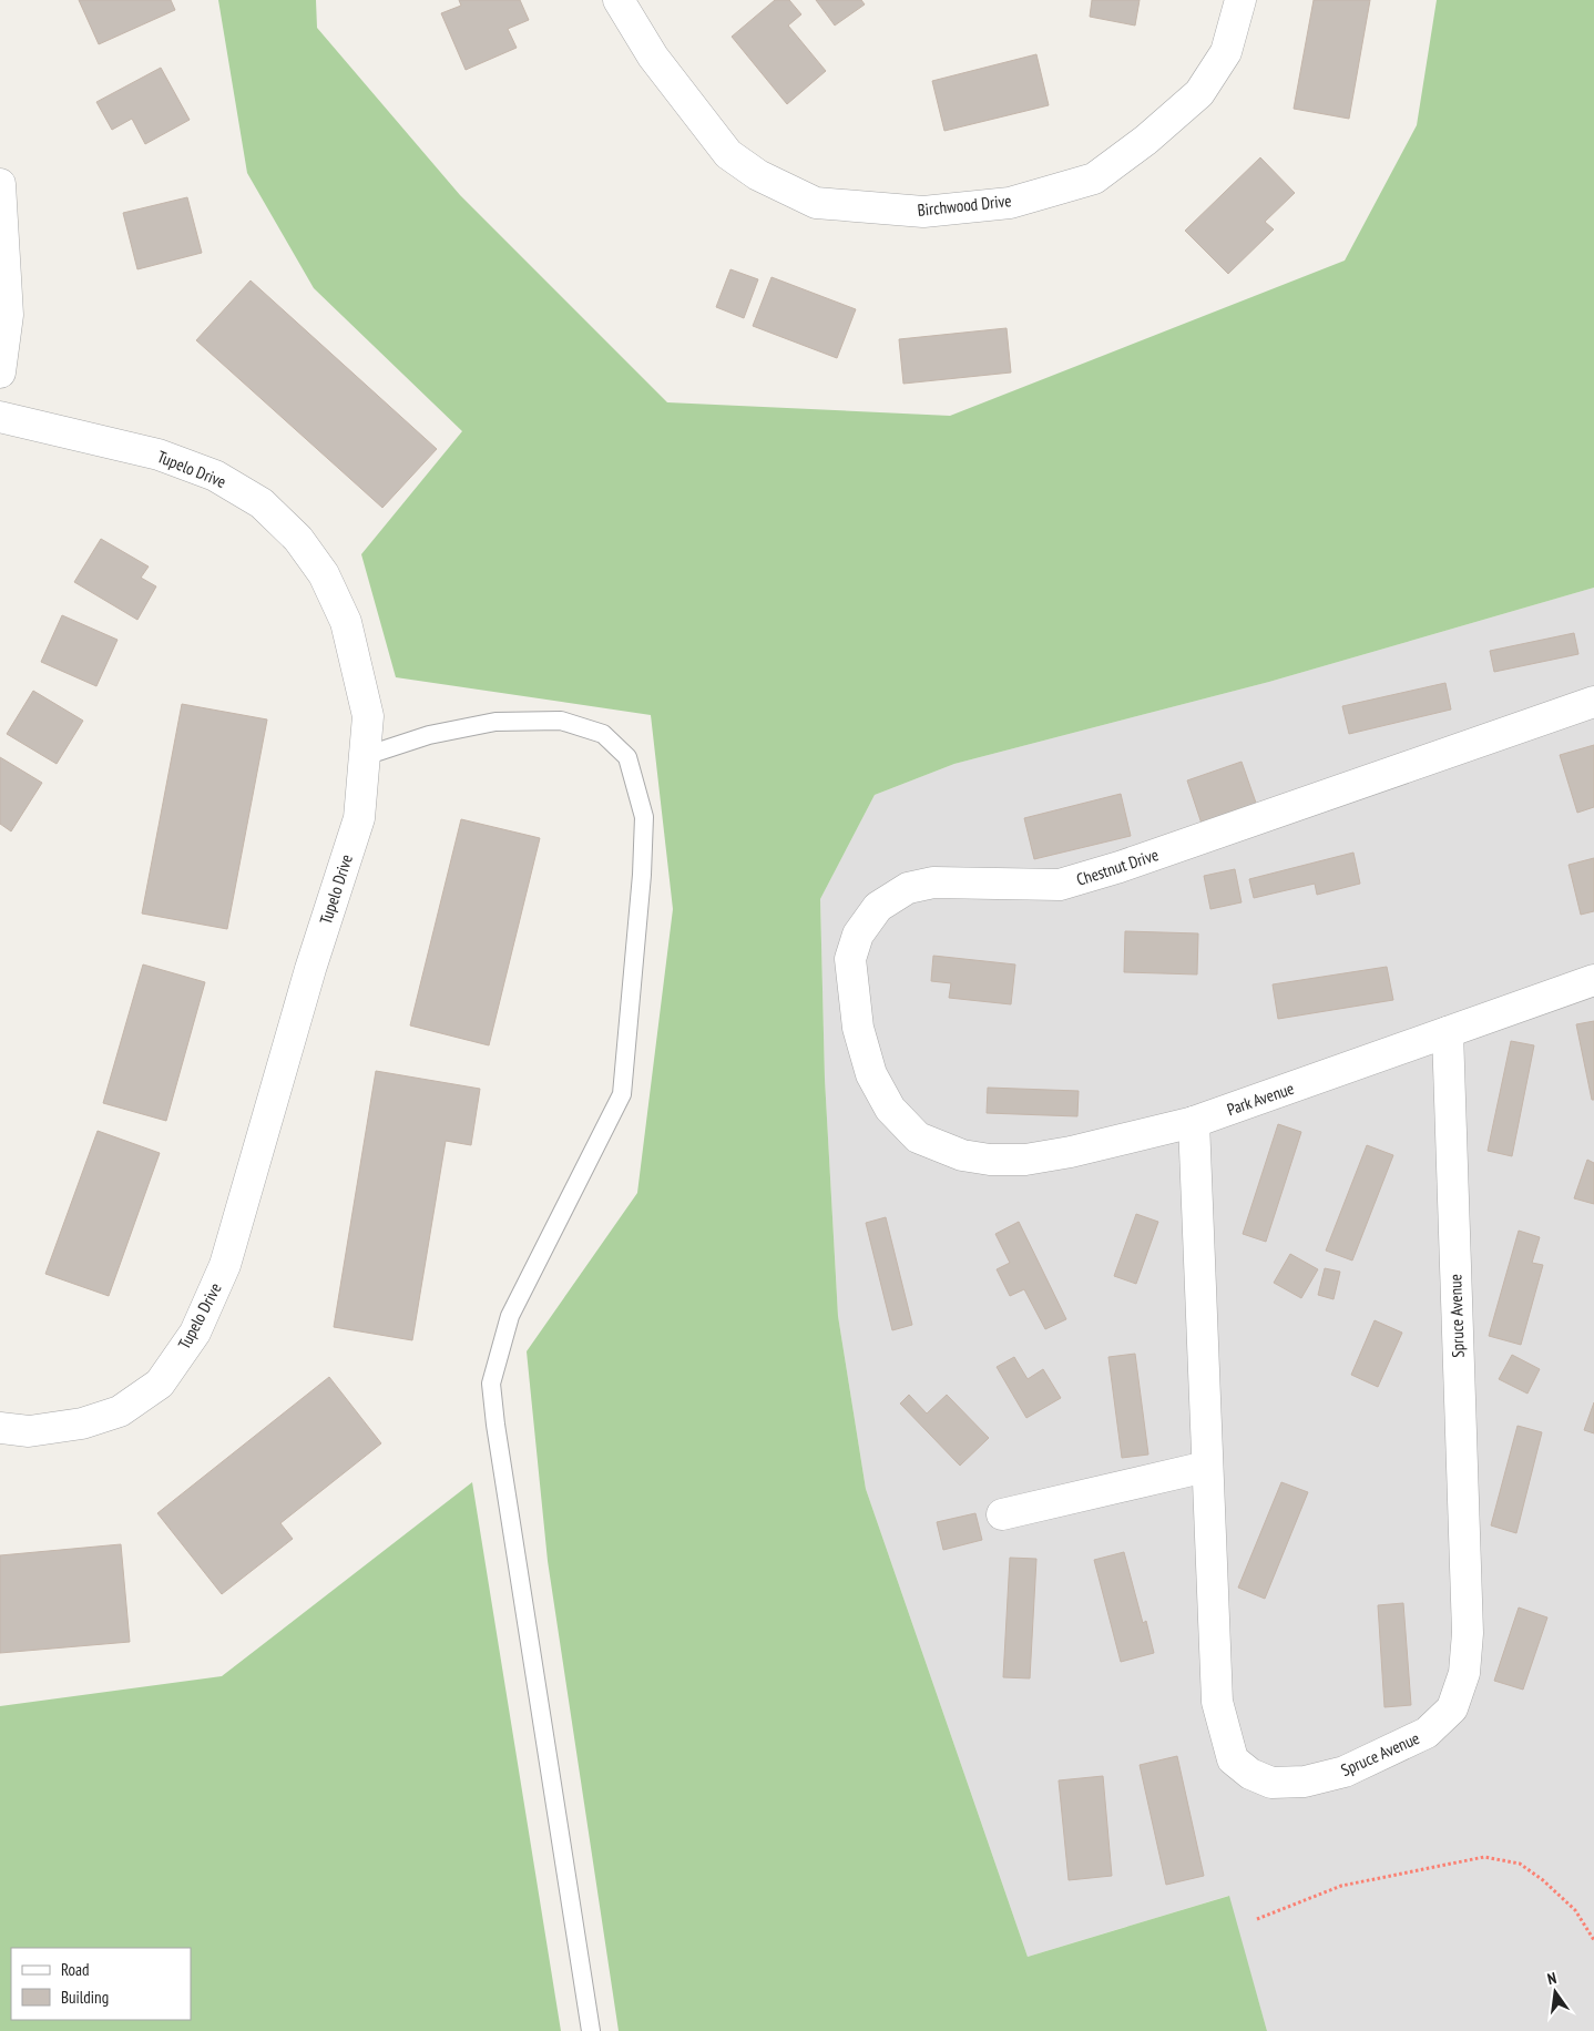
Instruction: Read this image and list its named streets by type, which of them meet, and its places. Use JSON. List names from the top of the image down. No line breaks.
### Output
{"streets":{"street":["Birchwood Drive","Tupelo Drive","Chestnut Drive","Park Avenue","Spruce Avenue"]},"crossings":[["Chestnut Drive","Park Avenue"],["Park Avenue","Spruce Avenue"]],"legend":["Road","Building"],"north":"top"}
